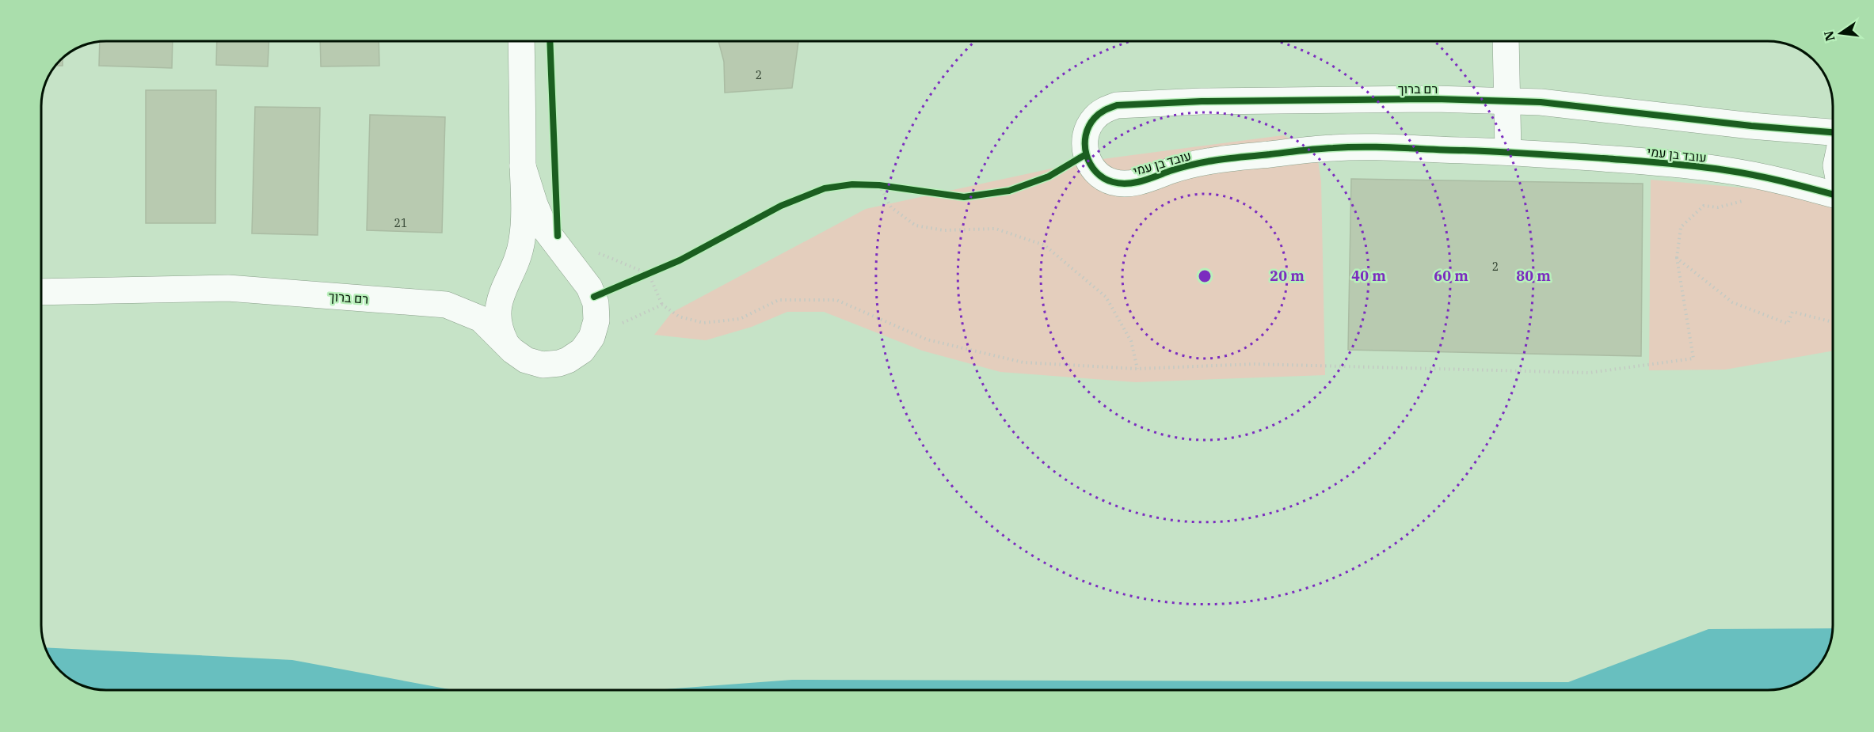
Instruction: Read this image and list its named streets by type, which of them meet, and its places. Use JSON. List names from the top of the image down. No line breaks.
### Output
{"streets":{"street":["רם ברוך","עובד בן עמי"]},"crossings":[["רם ברוך","עובד בן עמי"]],"house_numbers":["2","21","2"],"north":"left","rings":["20 m","40 m","60 m","80 m"]}
